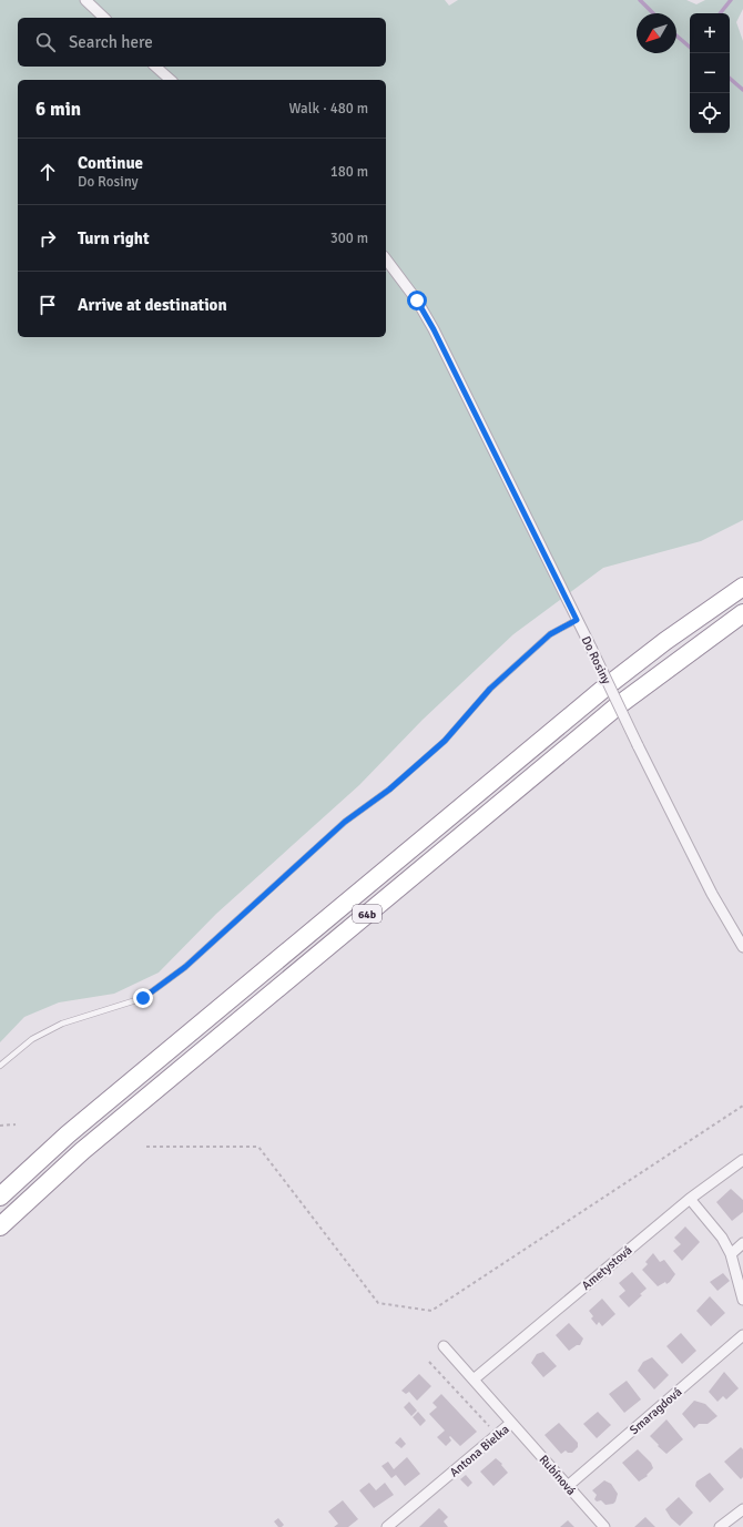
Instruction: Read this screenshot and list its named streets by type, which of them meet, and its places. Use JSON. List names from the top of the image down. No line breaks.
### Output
{"streets":{"highway":["64b"],"street":["Do Rosiny","Ametystová","Smaragdová","Antona Bielka","Rubínová"]},"crossings":[["Ametystová","Antona Bielka"],["Smaragdová","Rubínová"],["Antona Bielka","Rubínová"]],"north":"bottom left","page":{"map_buttons":["+","−"],"search":"Search here","heading":["6 min","Walk · 480 m"],"list":[["Continue","Do Rosiny","180 m"],["Turn right","300 m"],"Arrive at destination"]}}
